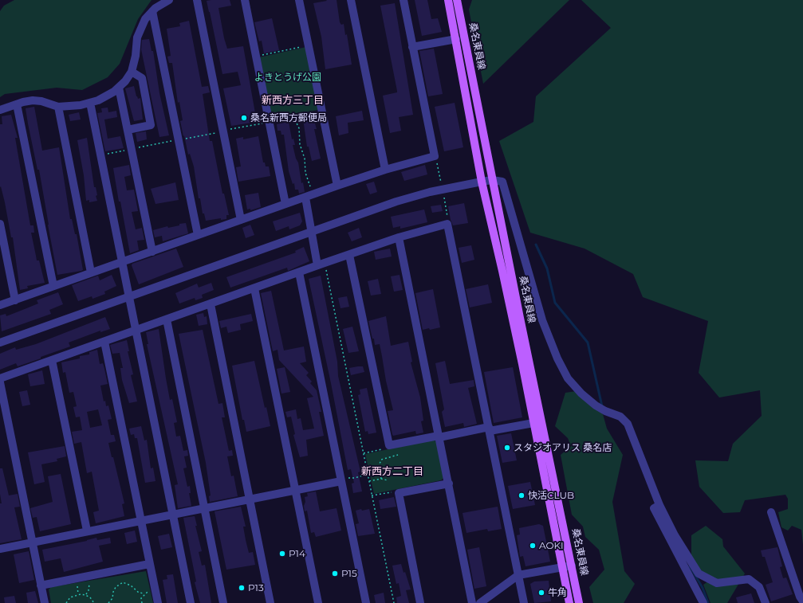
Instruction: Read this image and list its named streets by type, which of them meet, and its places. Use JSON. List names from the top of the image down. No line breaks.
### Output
{"streets":{"main road":["桑名東員線"]},"districts":["新西方三丁目","新西方二丁目"],"parks":["よきとうげ公園"],"places":["桑名新西方郵便局","スタジオアリス 桑名店","快活CLUB","AOKI","P14","P15","P13","牛角"]}
